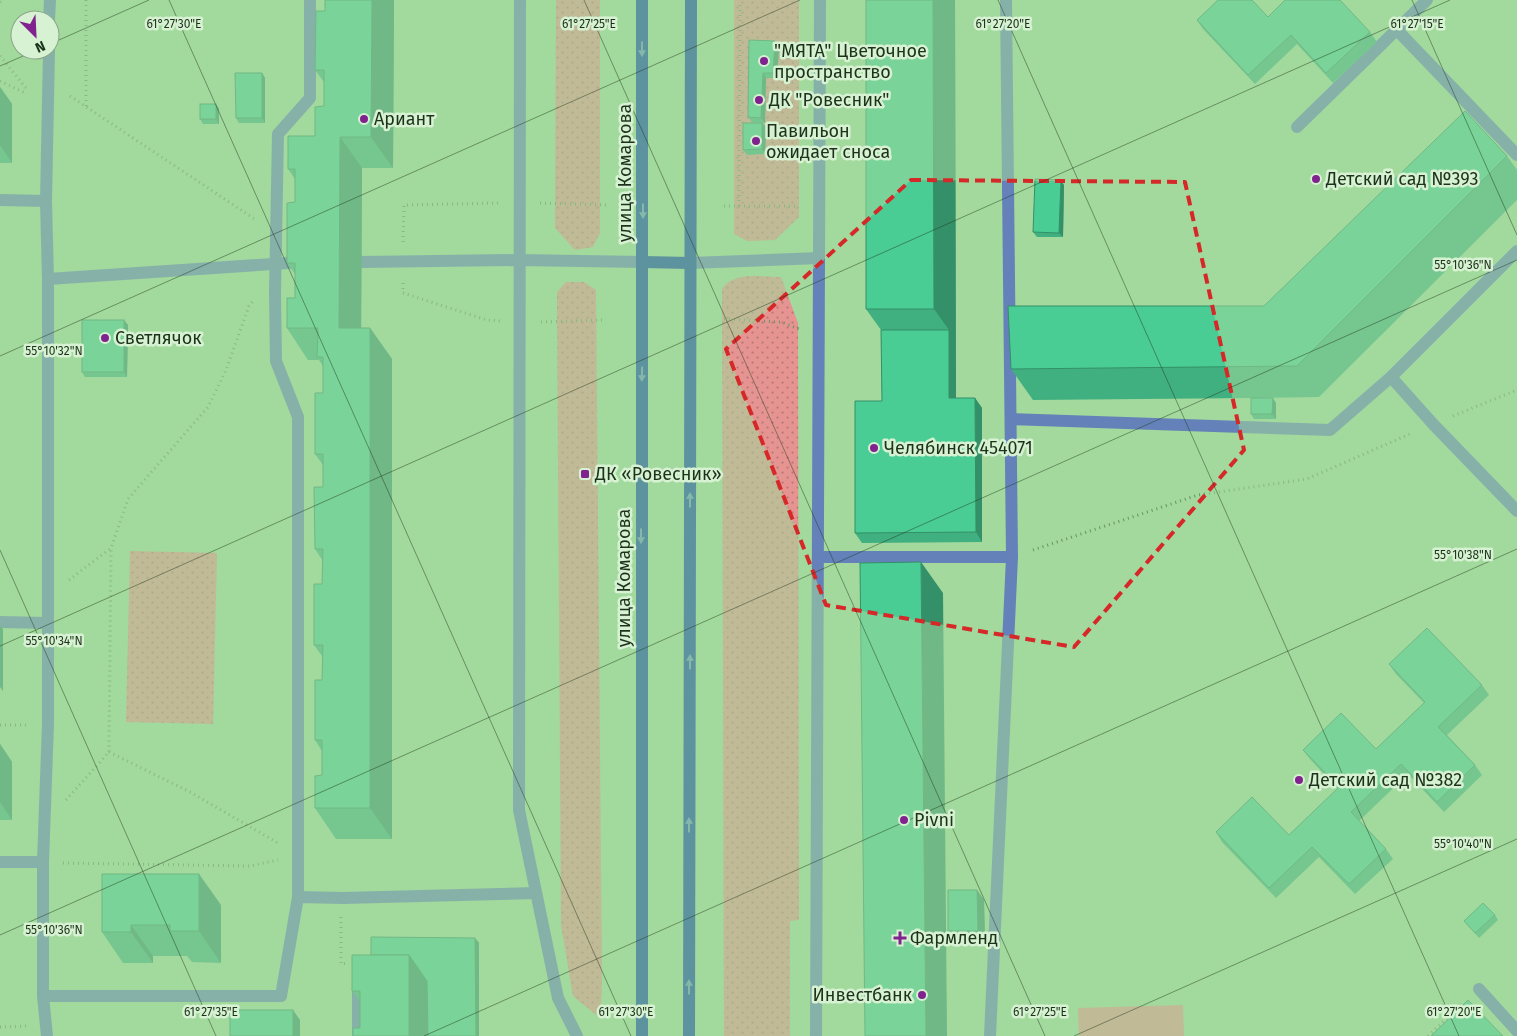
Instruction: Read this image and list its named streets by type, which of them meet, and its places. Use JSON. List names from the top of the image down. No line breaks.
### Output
{"streets":{"main road":["улица Комарова"]},"places":{"other":["\"МЯТА\" Цветочное пространство","ДК \"Ровесник\"","Ариант","Павильон ожидает сноса","Детский сад №393","Светлячок","Челябинск 454071","Детский сад №382","Pivni","Инвестбанк"],"transit":["ДК «Ровесник»"],"health":["Фармленд"]},"north":"bottom right","coordinates":["61°27'30\"E","61°27'25\"E","61°27'20\"E","61°27'15\"E","55°10'36\"N","55°10'32\"N","55°10'38\"N","55°10'34\"N","55°10'40\"N","61°27'35\"E"]}
